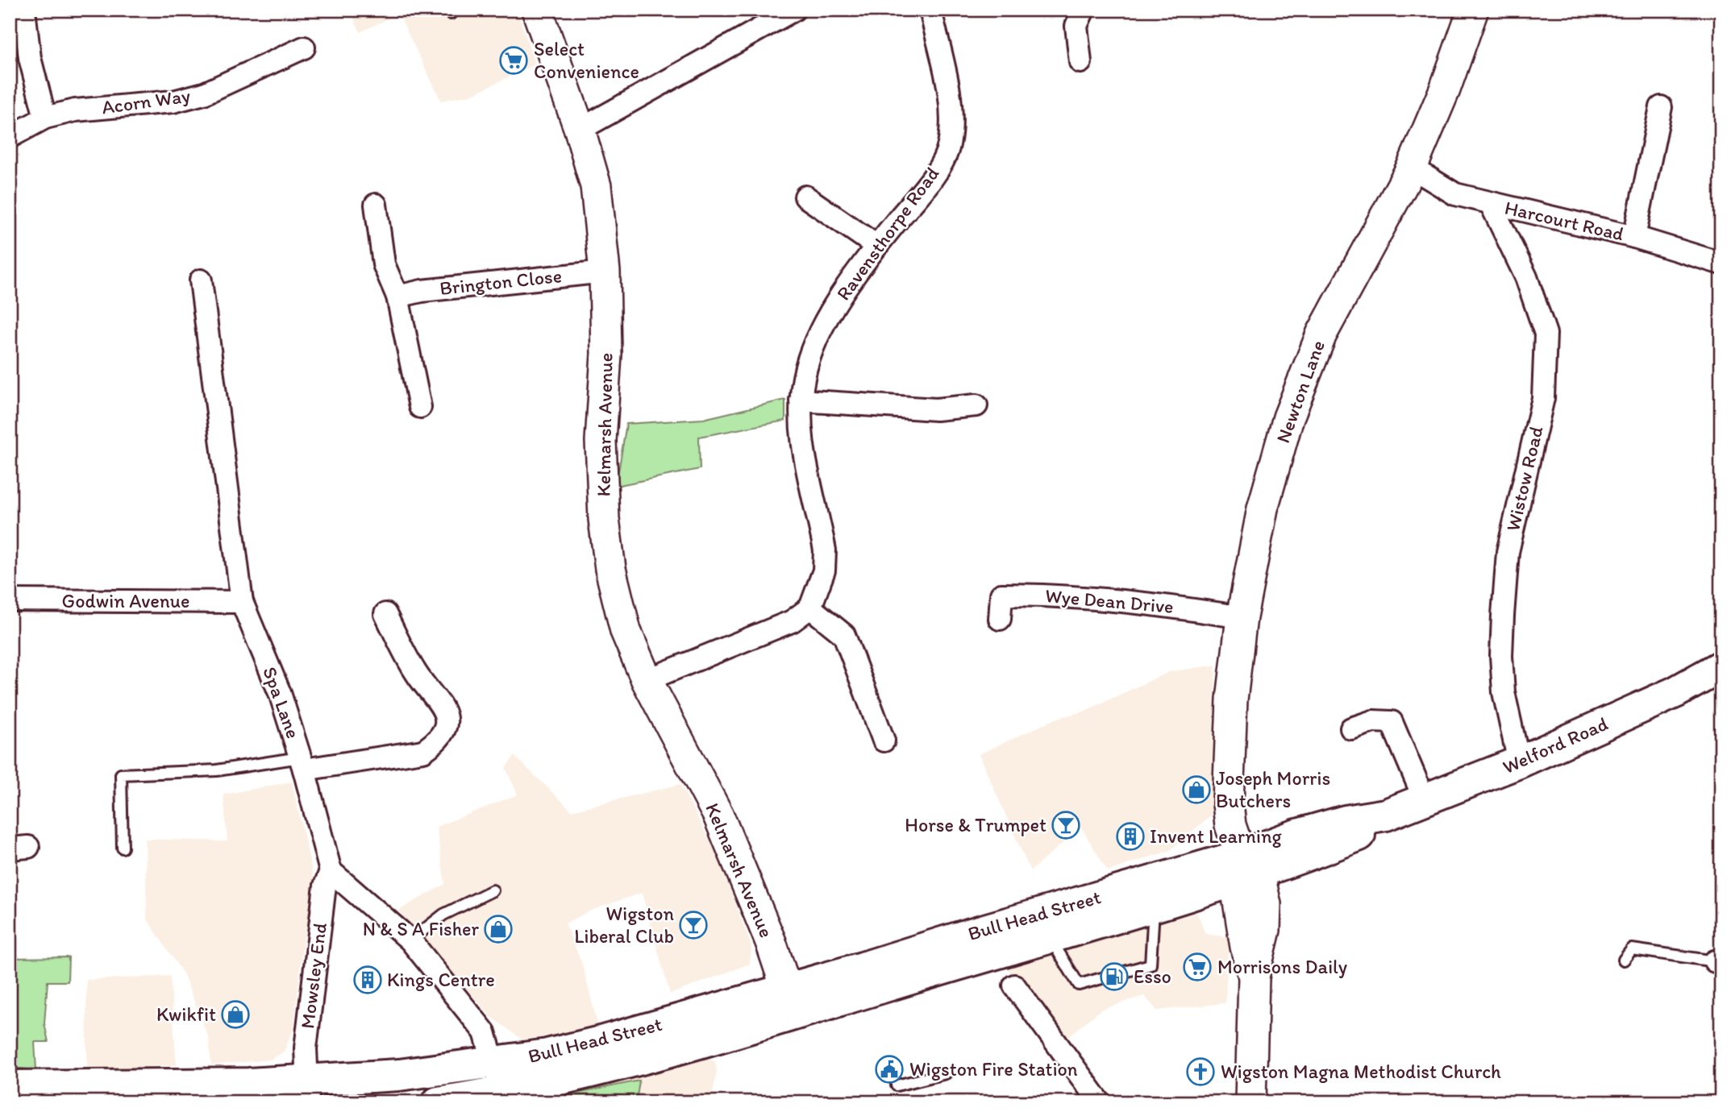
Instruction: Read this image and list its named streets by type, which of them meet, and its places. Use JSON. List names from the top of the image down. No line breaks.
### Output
{"streets":{"main road":["Welford Road","Bull Head Street"],"street":["Acorn Way","Harcourt Road","Ravensthorpe Road","Brington Close","Newton Lane","Kelmarsh Avenue","Wistow Road","Godwin Avenue","Wye Dean Drive","Spa Lane","Mowsley End"]},"crossings":[["Harcourt Road","Newton Lane"],["Harcourt Road","Wistow Road"],["Brington Close","Kelmarsh Avenue"],["Newton Lane","Wye Dean Drive"],["Newton Lane","Welford Road"],["Newton Lane","Bull Head Street"],["Kelmarsh Avenue","Bull Head Street"],["Wistow Road","Welford Road"],["Godwin Avenue","Spa Lane"],["Spa Lane","Mowsley End"],["Welford Road","Bull Head Street"],["Bull Head Street","Mowsley End"]],"places":{"supermarket":["Select Convenience","Morrisons Daily"],"shop":["Joseph Morris Butchers","N & S A Fisher","Kwikfit"],"bar":["Horse & Trumpet","Wigston Liberal Club"],"building":["Invent Learning","Kings Centre"],"fuel station":["Esso"],"public building":["Wigston Fire Station"],"church":["Wigston Magna Methodist Church"]}}
